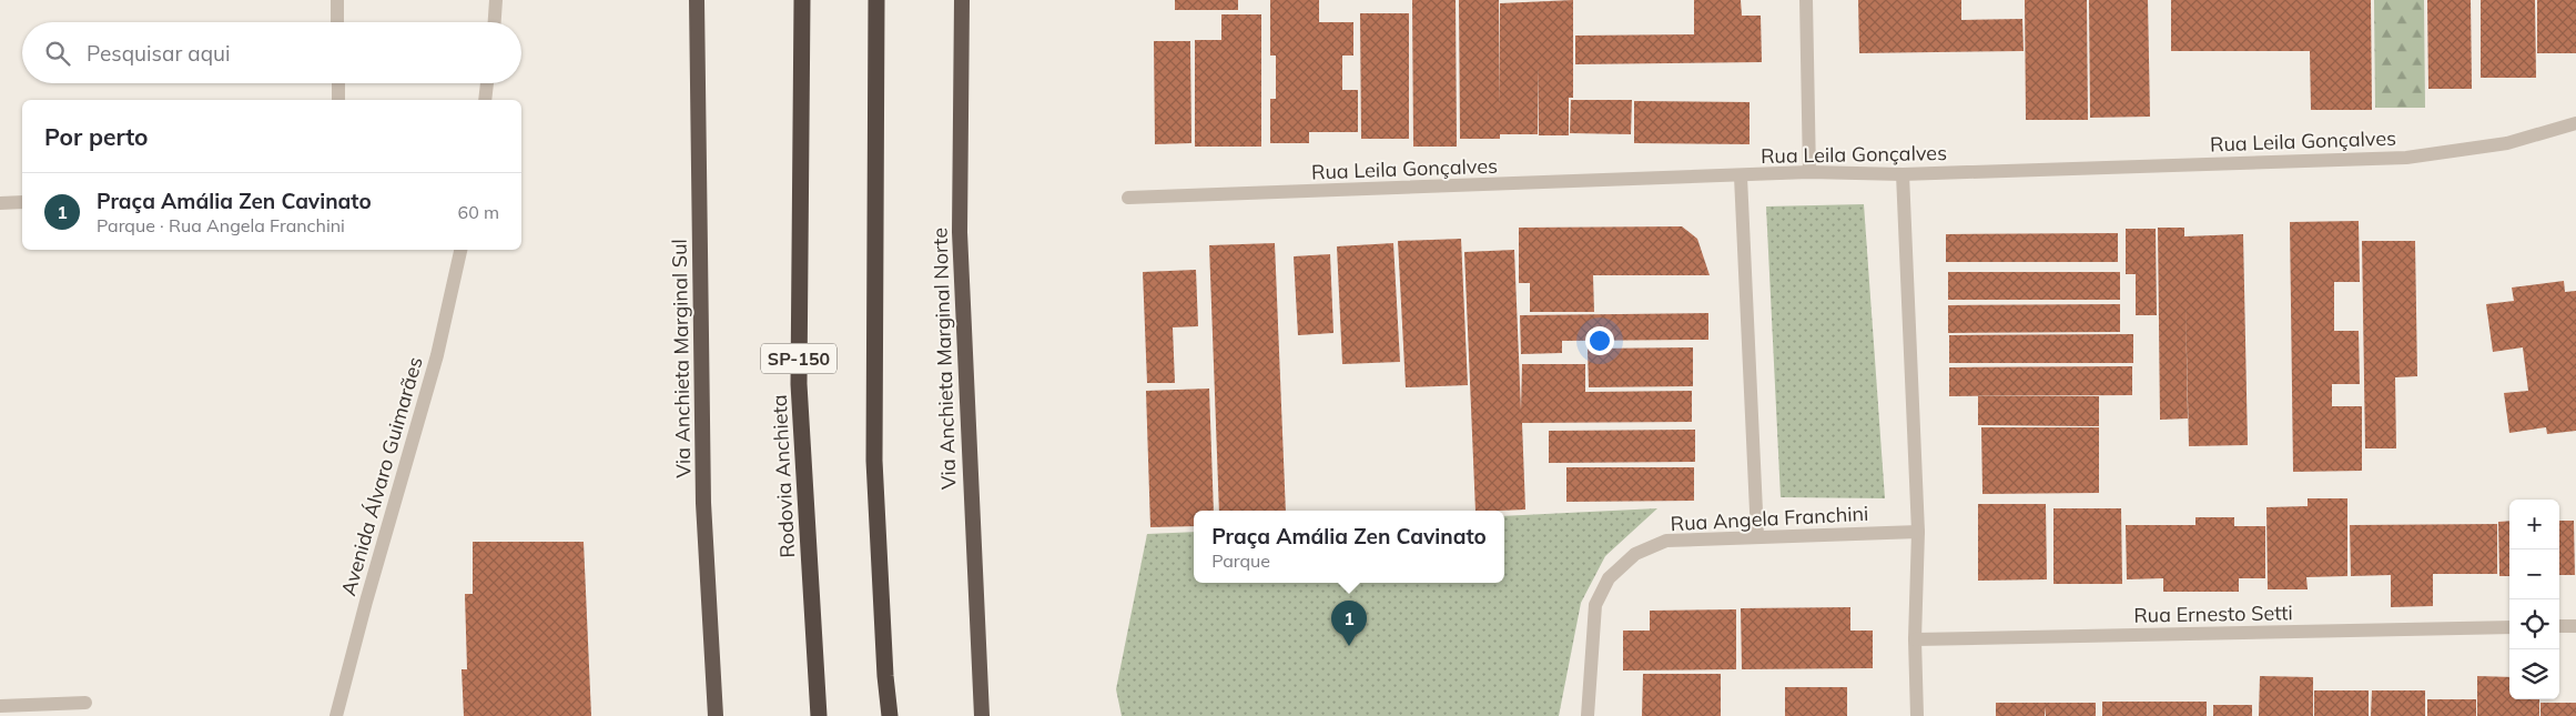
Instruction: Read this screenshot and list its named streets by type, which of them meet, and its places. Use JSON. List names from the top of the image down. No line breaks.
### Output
{"streets":{"highway":["Via Anchieta Marginal Sul","SP-150","Via Anchieta Marginal Norte","Rodovia Anchieta"],"street":["Rua Leila Gonçalves","Avenida Álvaro Guimarães","Rua Angela Franchini","Rua Ernesto Setti"]},"page":{"search":"Pesquisar aqui","heading":"Por perto","list":[{"mark":"1","name":"Praça Amália Zen Cavinato","note":"Parque · Rua Angela Franchini","value":"60 m"}],"map_buttons":["+","−"],"popup":["Praça Amália Zen Cavinato","Parque"],"pins":"1"}}
